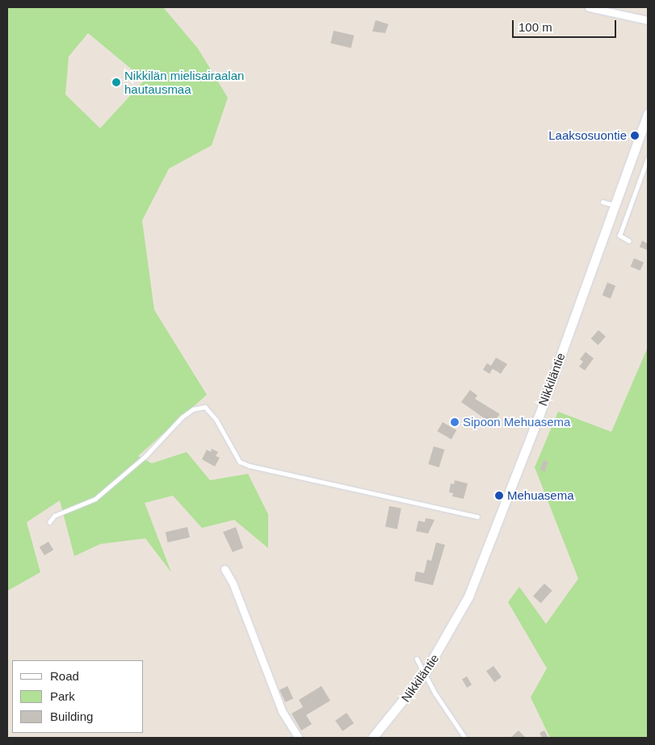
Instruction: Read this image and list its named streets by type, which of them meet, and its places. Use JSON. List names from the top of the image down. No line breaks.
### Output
{"streets":{"street":["Nikkiläntie"]},"places":["Nikkilän mielisairaalan hautausmaa","Laaksosuontie","Sipoon Mehuasema","Mehuasema"],"legend":["Road","Park","Building"],"scale_bar":"100 m"}
